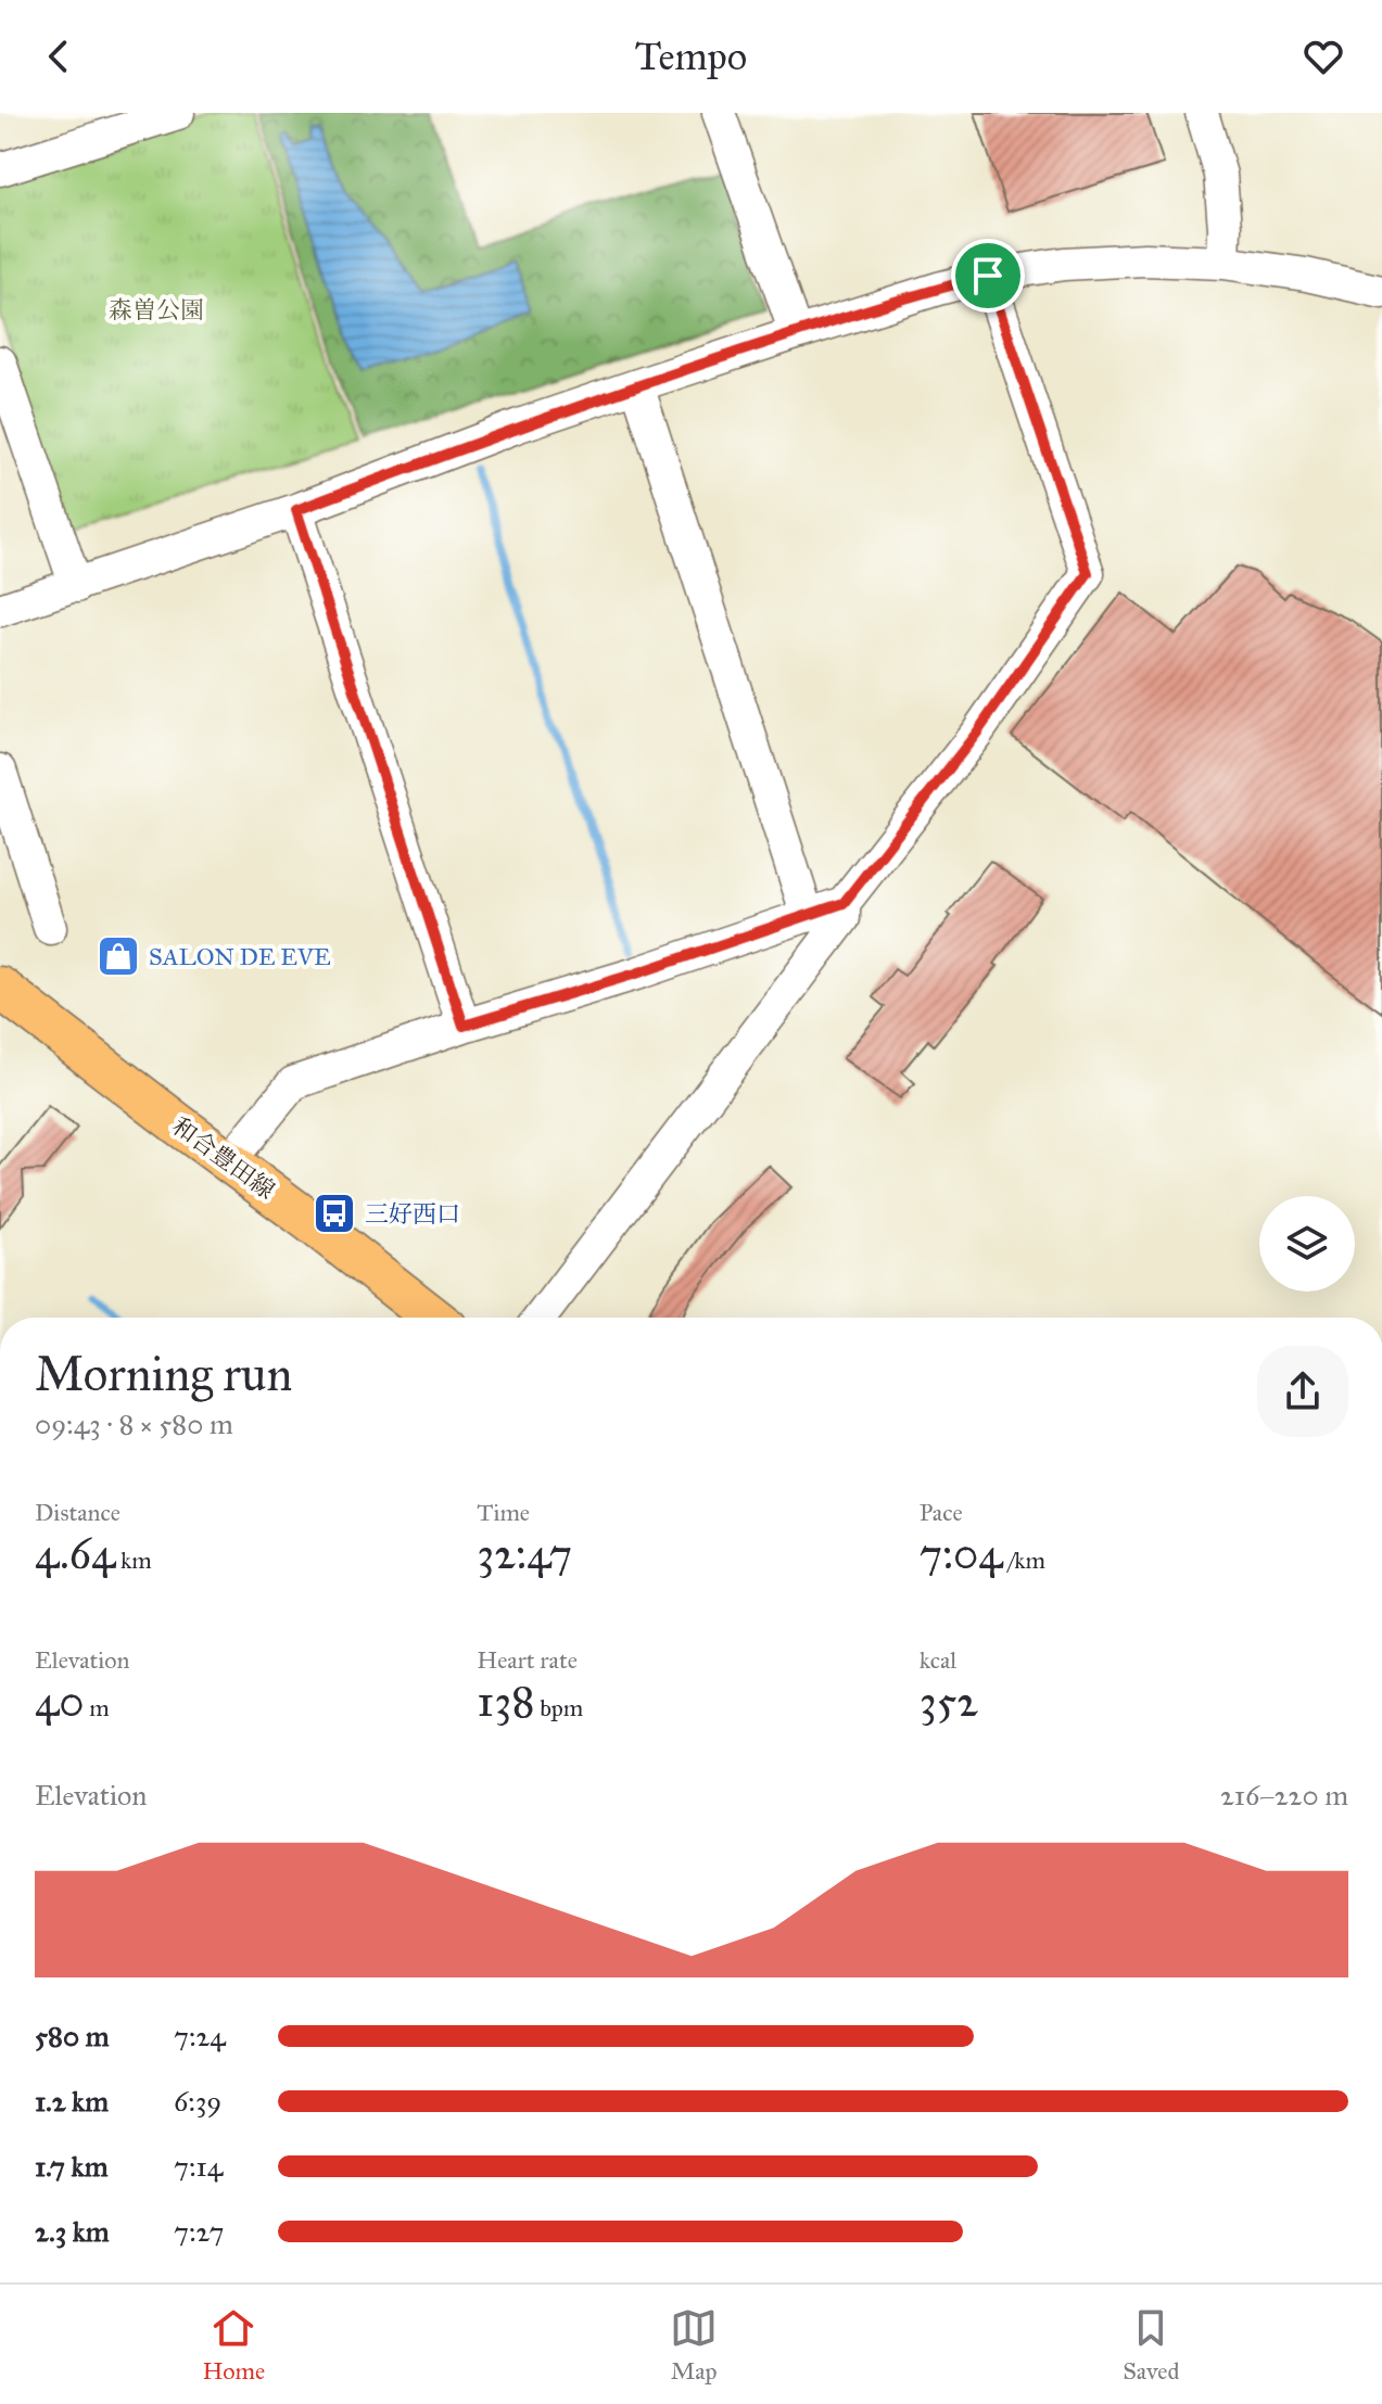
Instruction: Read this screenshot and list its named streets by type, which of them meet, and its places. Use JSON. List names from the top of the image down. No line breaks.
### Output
{"streets":{"main road":["和合豊田線"]},"parks":["森曽公園"],"places":{"shop":["SALON DE EVE"],"bus stop":["三好西口"]},"page":{"header":"Tempo","heading":["Morning run","09:43 · 8 × 580 m"],"stats":[["Distance","4.64 km"],["Time","32:47"],["Pace","7:04 /km"],["Elevation","40 m"],["Heart rate","138 bpm"],["kcal","352"]],"chart":["Elevation","216–220 m"],"list":[{"name":"580 m","note":"7:24"},{"name":"1.2 km","note":"6:39"},{"name":"1.7 km","note":"7:14"},{"name":"2.3 km","note":"7:27"}],"tabs":["Home","Map","Saved"]}}
